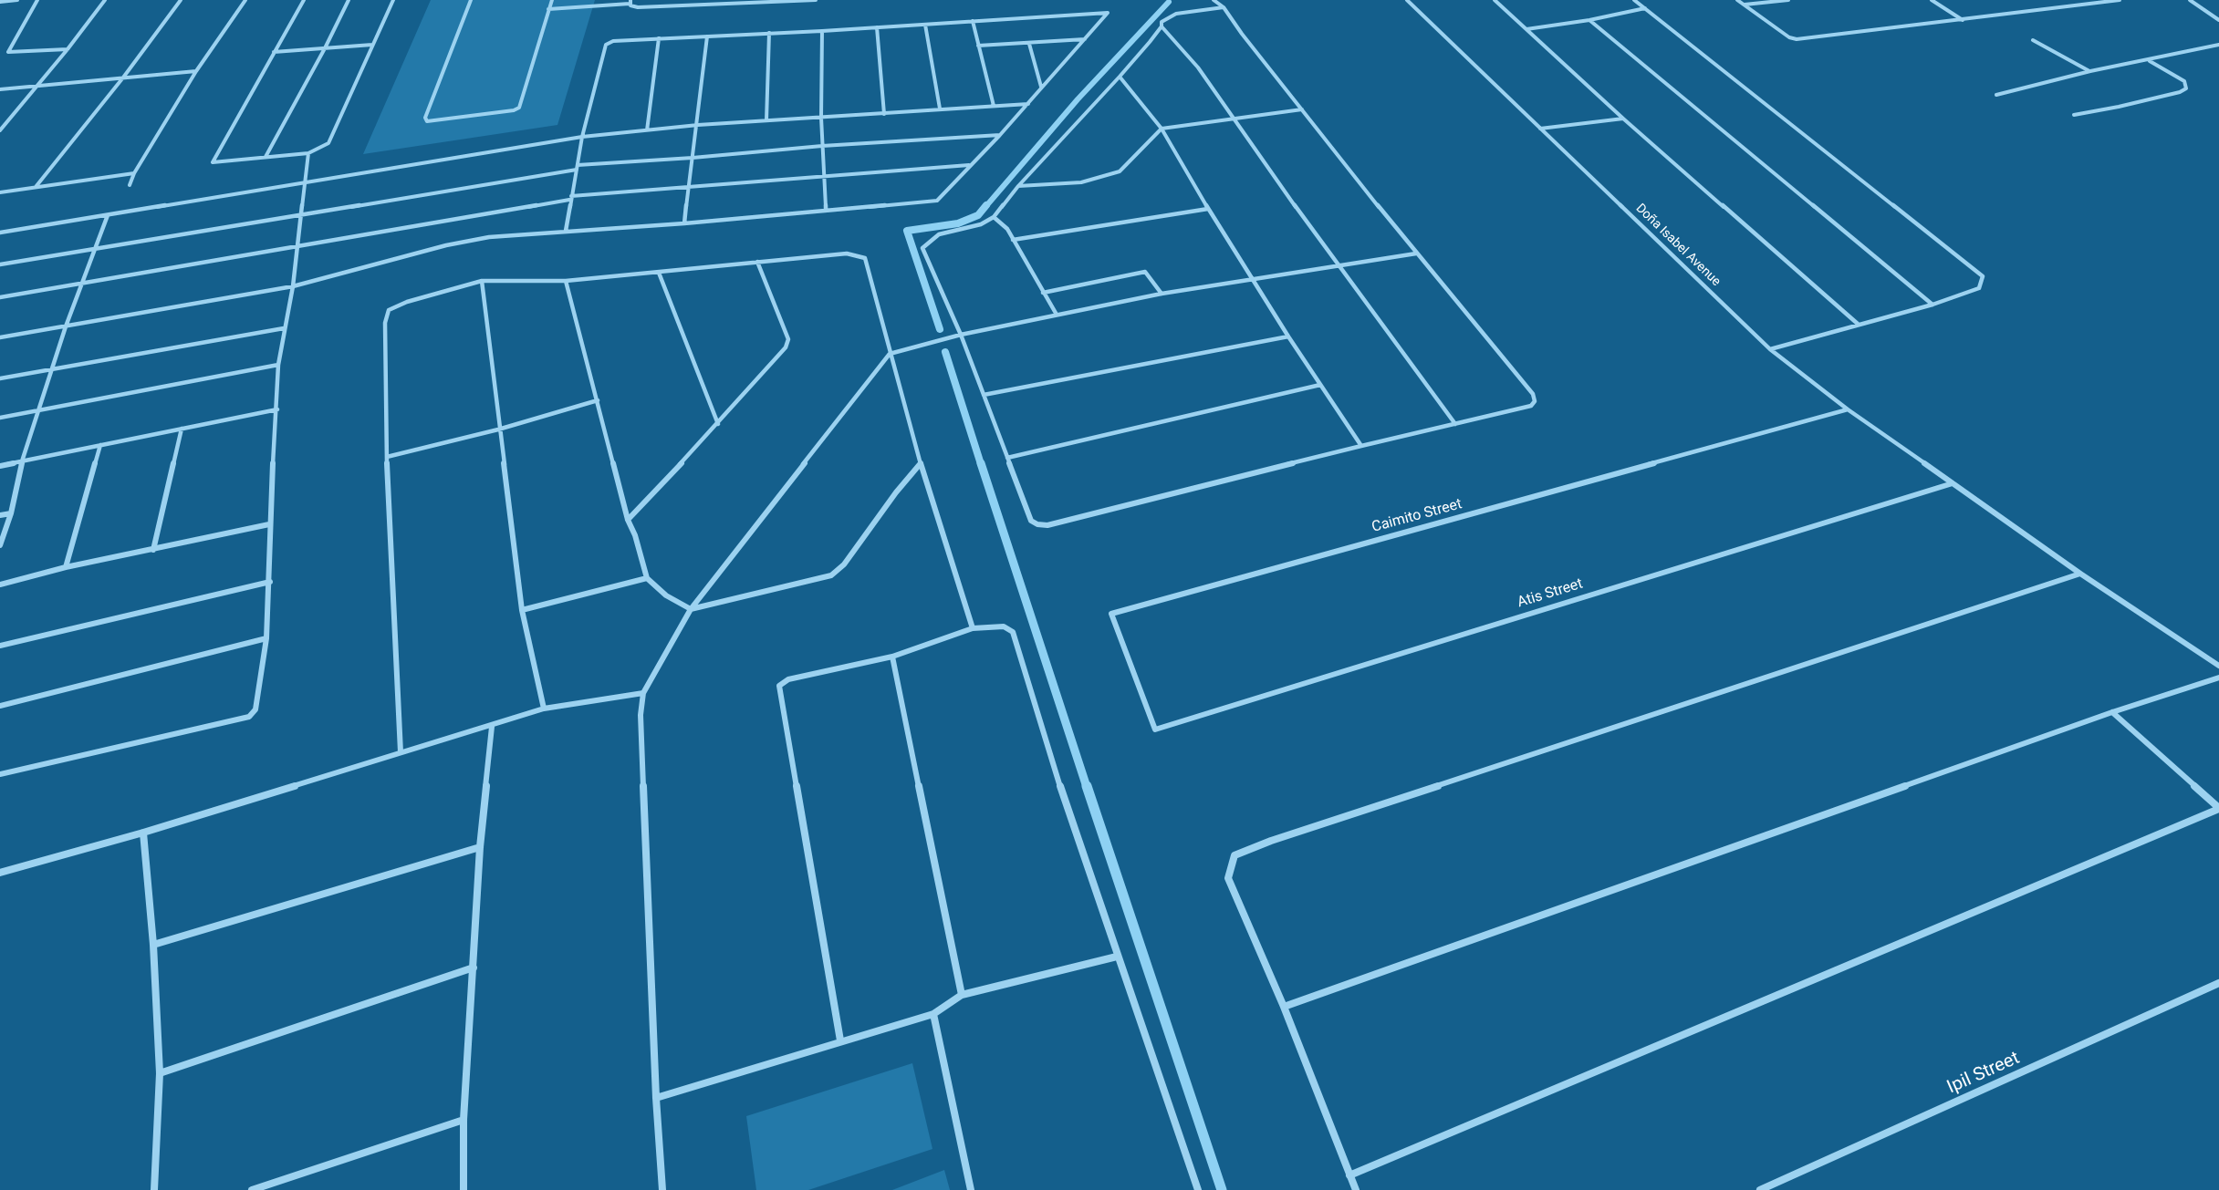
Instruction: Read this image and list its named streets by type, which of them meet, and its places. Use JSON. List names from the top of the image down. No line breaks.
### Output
{"streets":{"street":["Doña Isabel Avenue","Caimito Street","Atis Street","Ipil Street"]},"crossings":[["Doña Isabel Avenue","Caimito Street"],["Doña Isabel Avenue","Atis Street"],["Caimito Street","Atis Street"]]}
